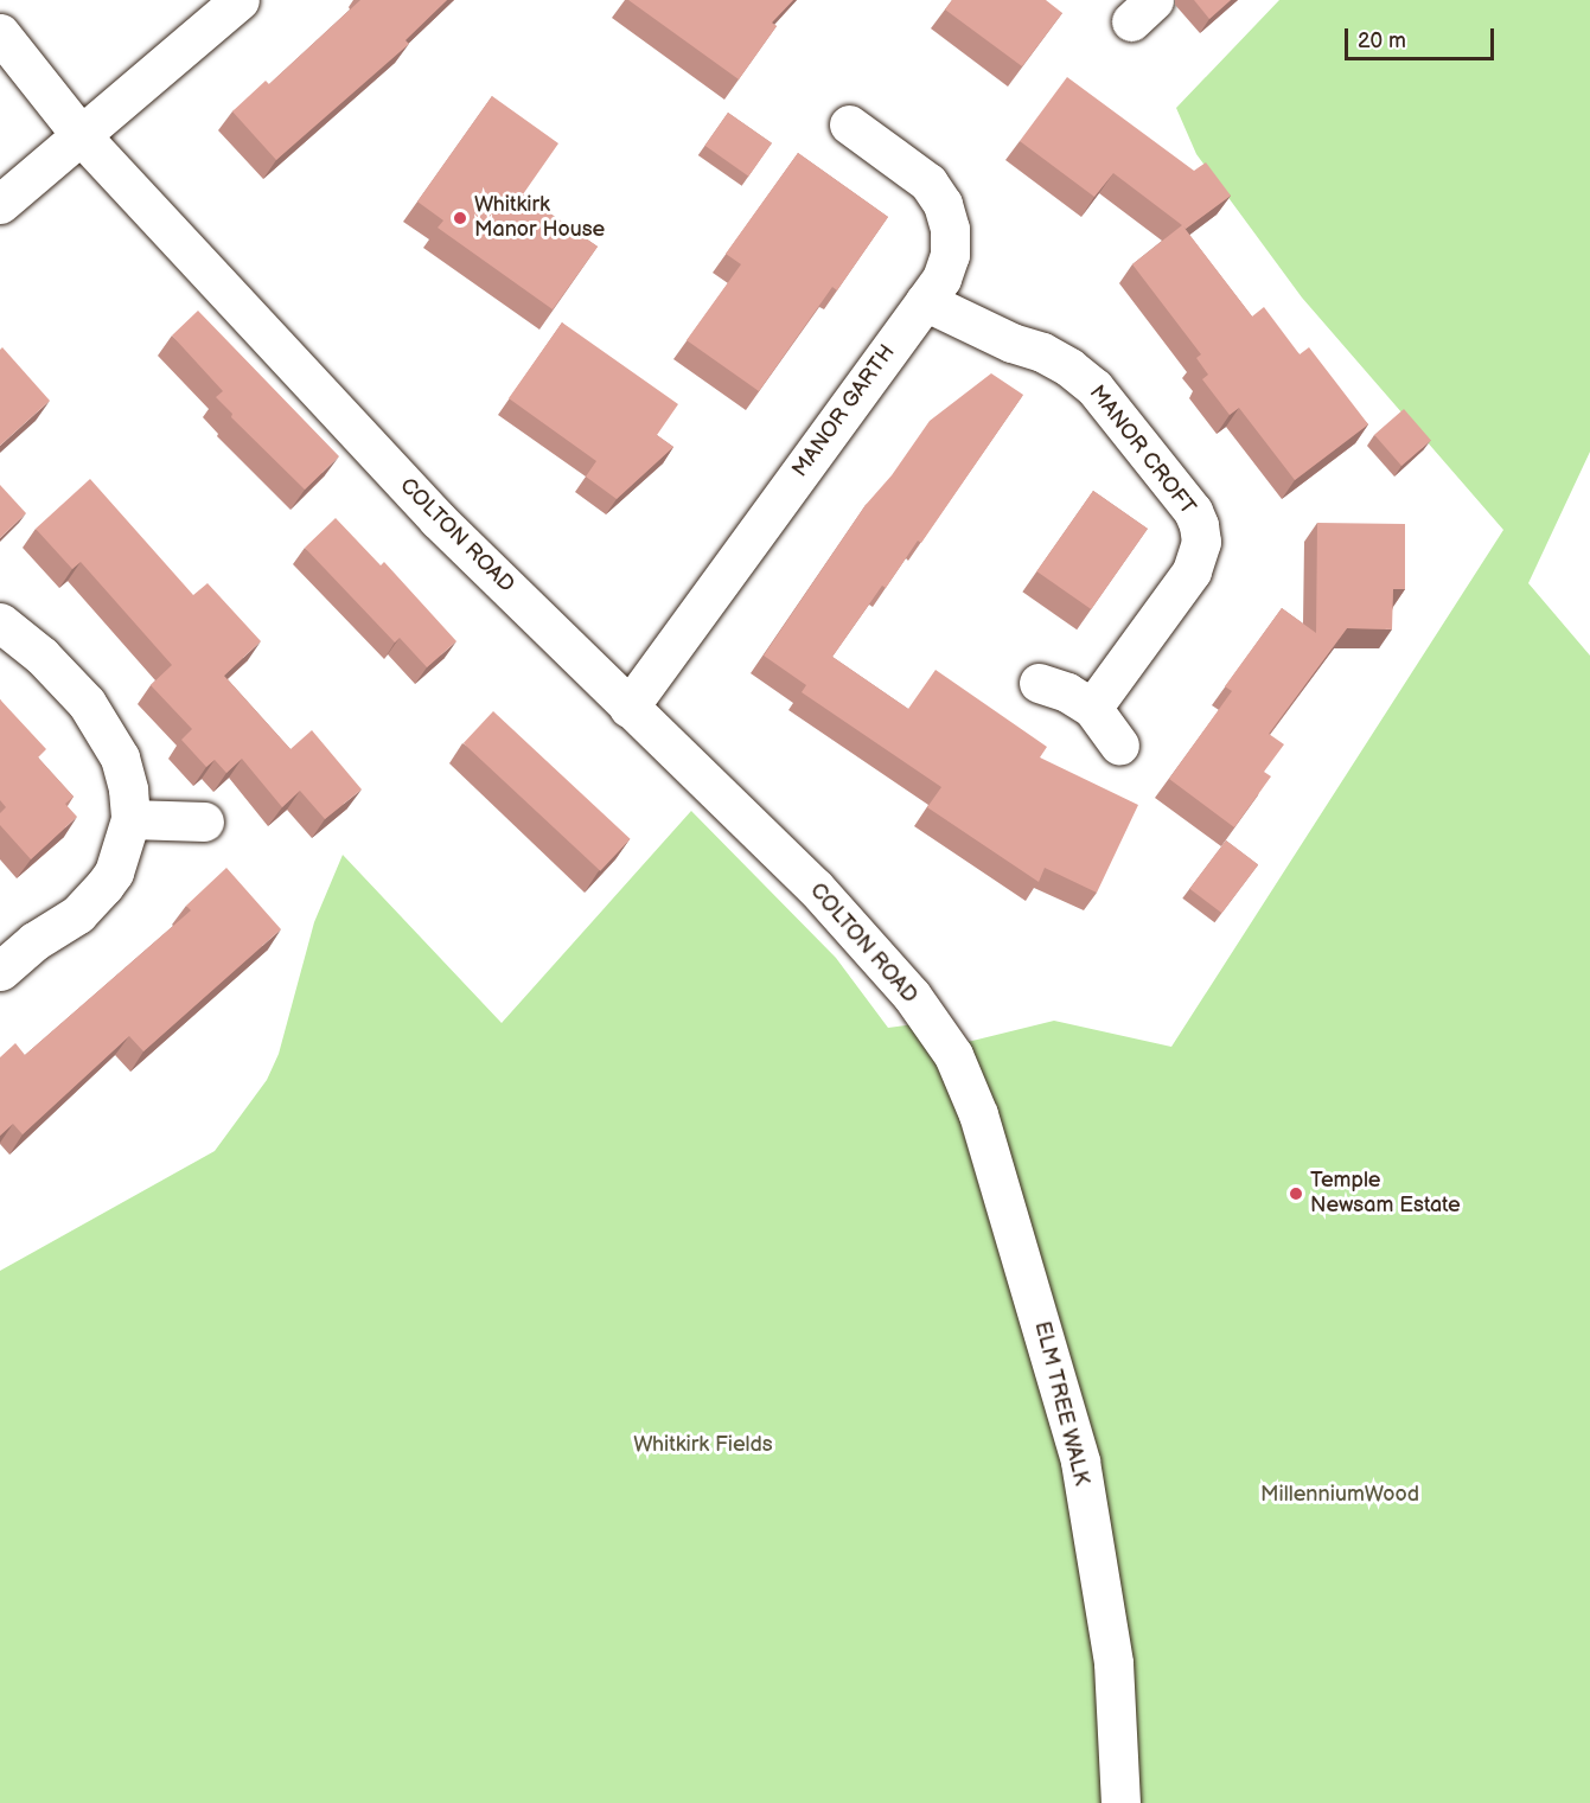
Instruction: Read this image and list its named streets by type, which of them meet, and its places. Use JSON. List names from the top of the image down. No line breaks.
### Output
{"streets":{"street":["MANOR GARTH","MANOR CROFT","COLTON ROAD","ELM TREE WALK"]},"crossings":[["MANOR GARTH","MANOR CROFT"],["MANOR GARTH","COLTON ROAD"],["COLTON ROAD","ELM TREE WALK"]],"parks":["Whitkirk Fields","MillenniumWood"],"places":["Whitkirk Manor House","Temple Newsam Estate"],"scale_bar":"20 m"}
